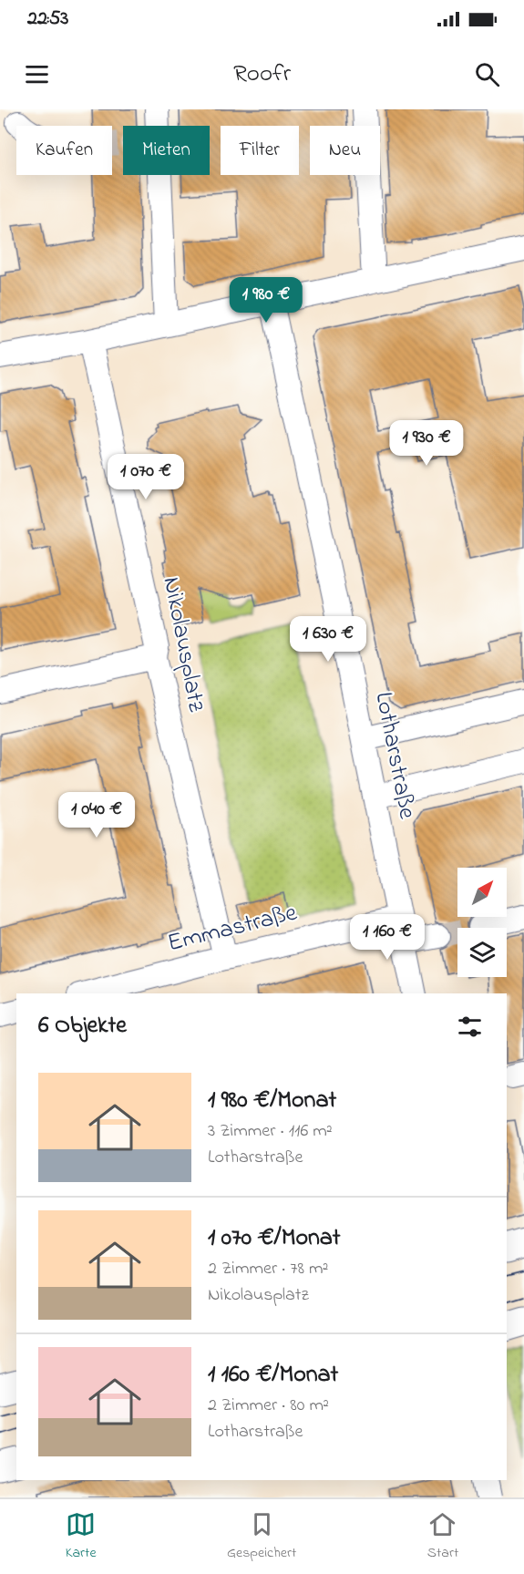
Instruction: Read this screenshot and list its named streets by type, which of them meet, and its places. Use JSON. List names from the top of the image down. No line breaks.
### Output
{"streets":{"street":["Nikolausplatz","Lotharstraße","Emmastraße"]},"crossings":[["Nikolausplatz","Emmastraße"],["Lotharstraße","Emmastraße"]],"north":"top right","page":{"status":"22:53","header":"Roofr","chip":["Kaufen","Mieten","Filter","Neu"],"price":["1 980 €","1 930 €","1 070 €","1 630 €","1 040 €","1 160 €"],"heading":"6 Objekte","list":[{"name":"1 980 €/Monat","note":"3 Zimmer · 116 m² · Lotharstraße"},{"name":"1 070 €/Monat","note":"2 Zimmer · 78 m² · Nikolausplatz"},{"name":"1 160 €/Monat","note":"2 Zimmer · 80 m² · Lotharstraße"}],"tabs":["Karte","Gespeichert","Start"]}}
